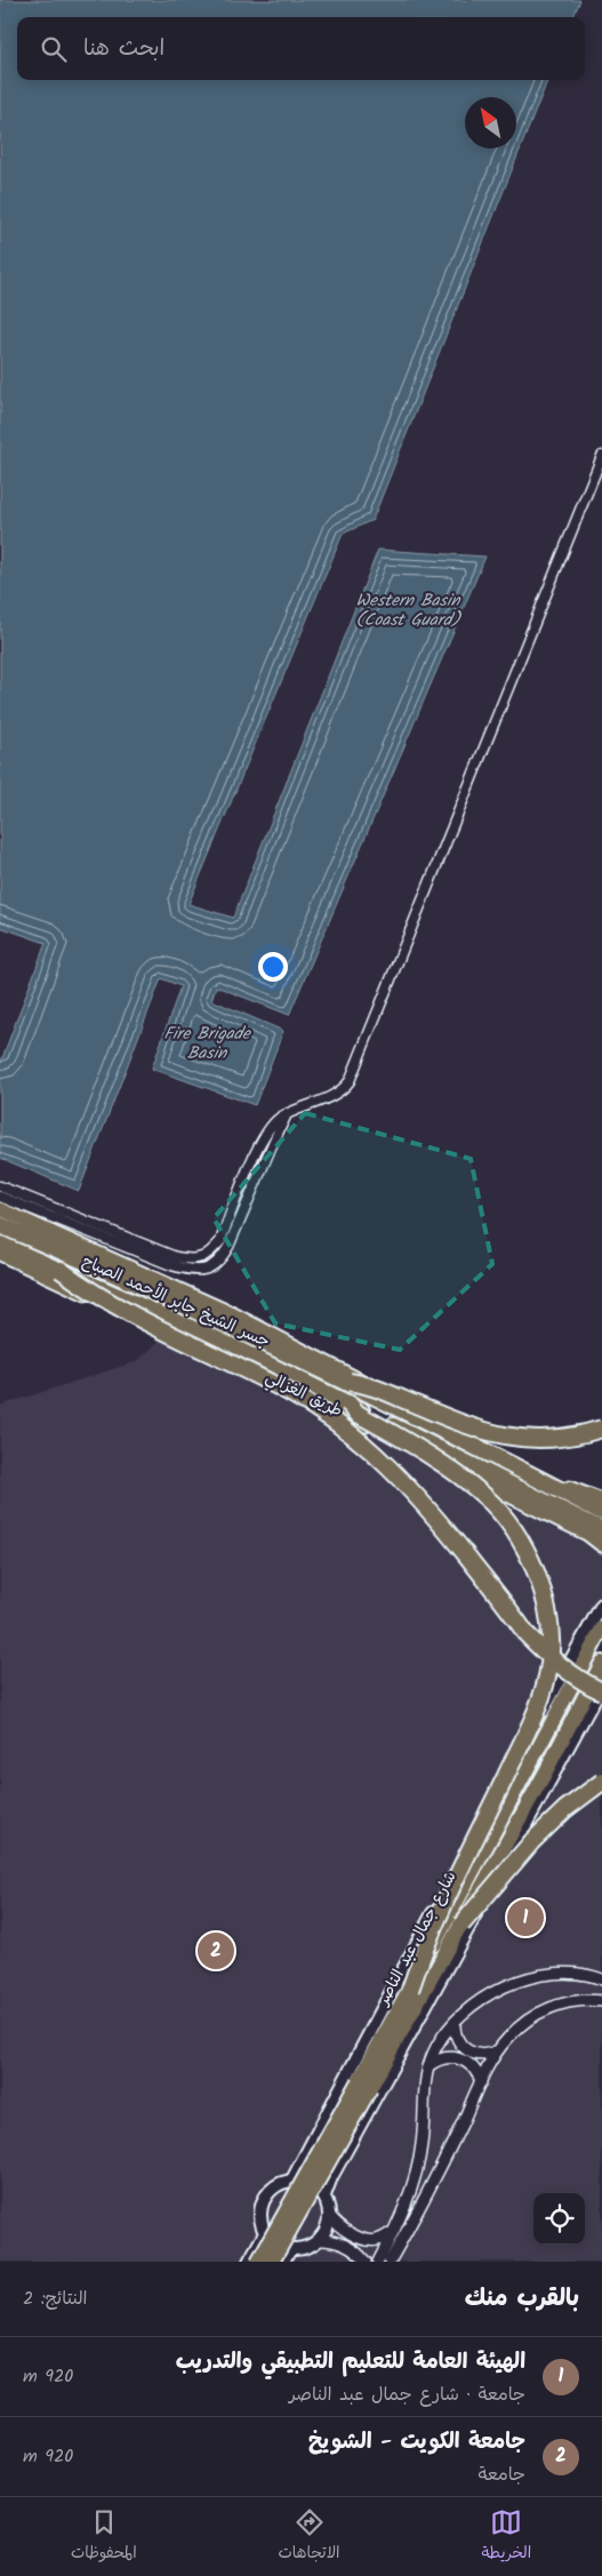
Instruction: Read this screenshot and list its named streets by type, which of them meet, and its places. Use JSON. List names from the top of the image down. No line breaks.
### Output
{"streets":{"highway":["جسر الشيخ جابر الأحمد الصباح","طريق الغزالي","شارع جمال عبد الناصر"]},"crossings":[["جسر الشيخ جابر الأحمد الصباح","طريق الغزالي"]],"water":["Western Basin (Coast Guard)","Fire Brigade Basin"],"north":"top left","page":{"search":"ابحث هنا","pins":["1","2"],"heading":["بالقرب منك","النتائج: 2"],"list":[{"mark":"1","name":"الهيئة العامة للتعليم التطبيقي والتدريب","note":"جامعة · شارع جمال عبد الناصر","value":"920 m"},{"mark":"2","name":"جامعة الكويت - الشويخ","note":"جامعة","value":"920 m"}],"nav":["الخريطة","الاتجاهات","المحفوظات"]}}
